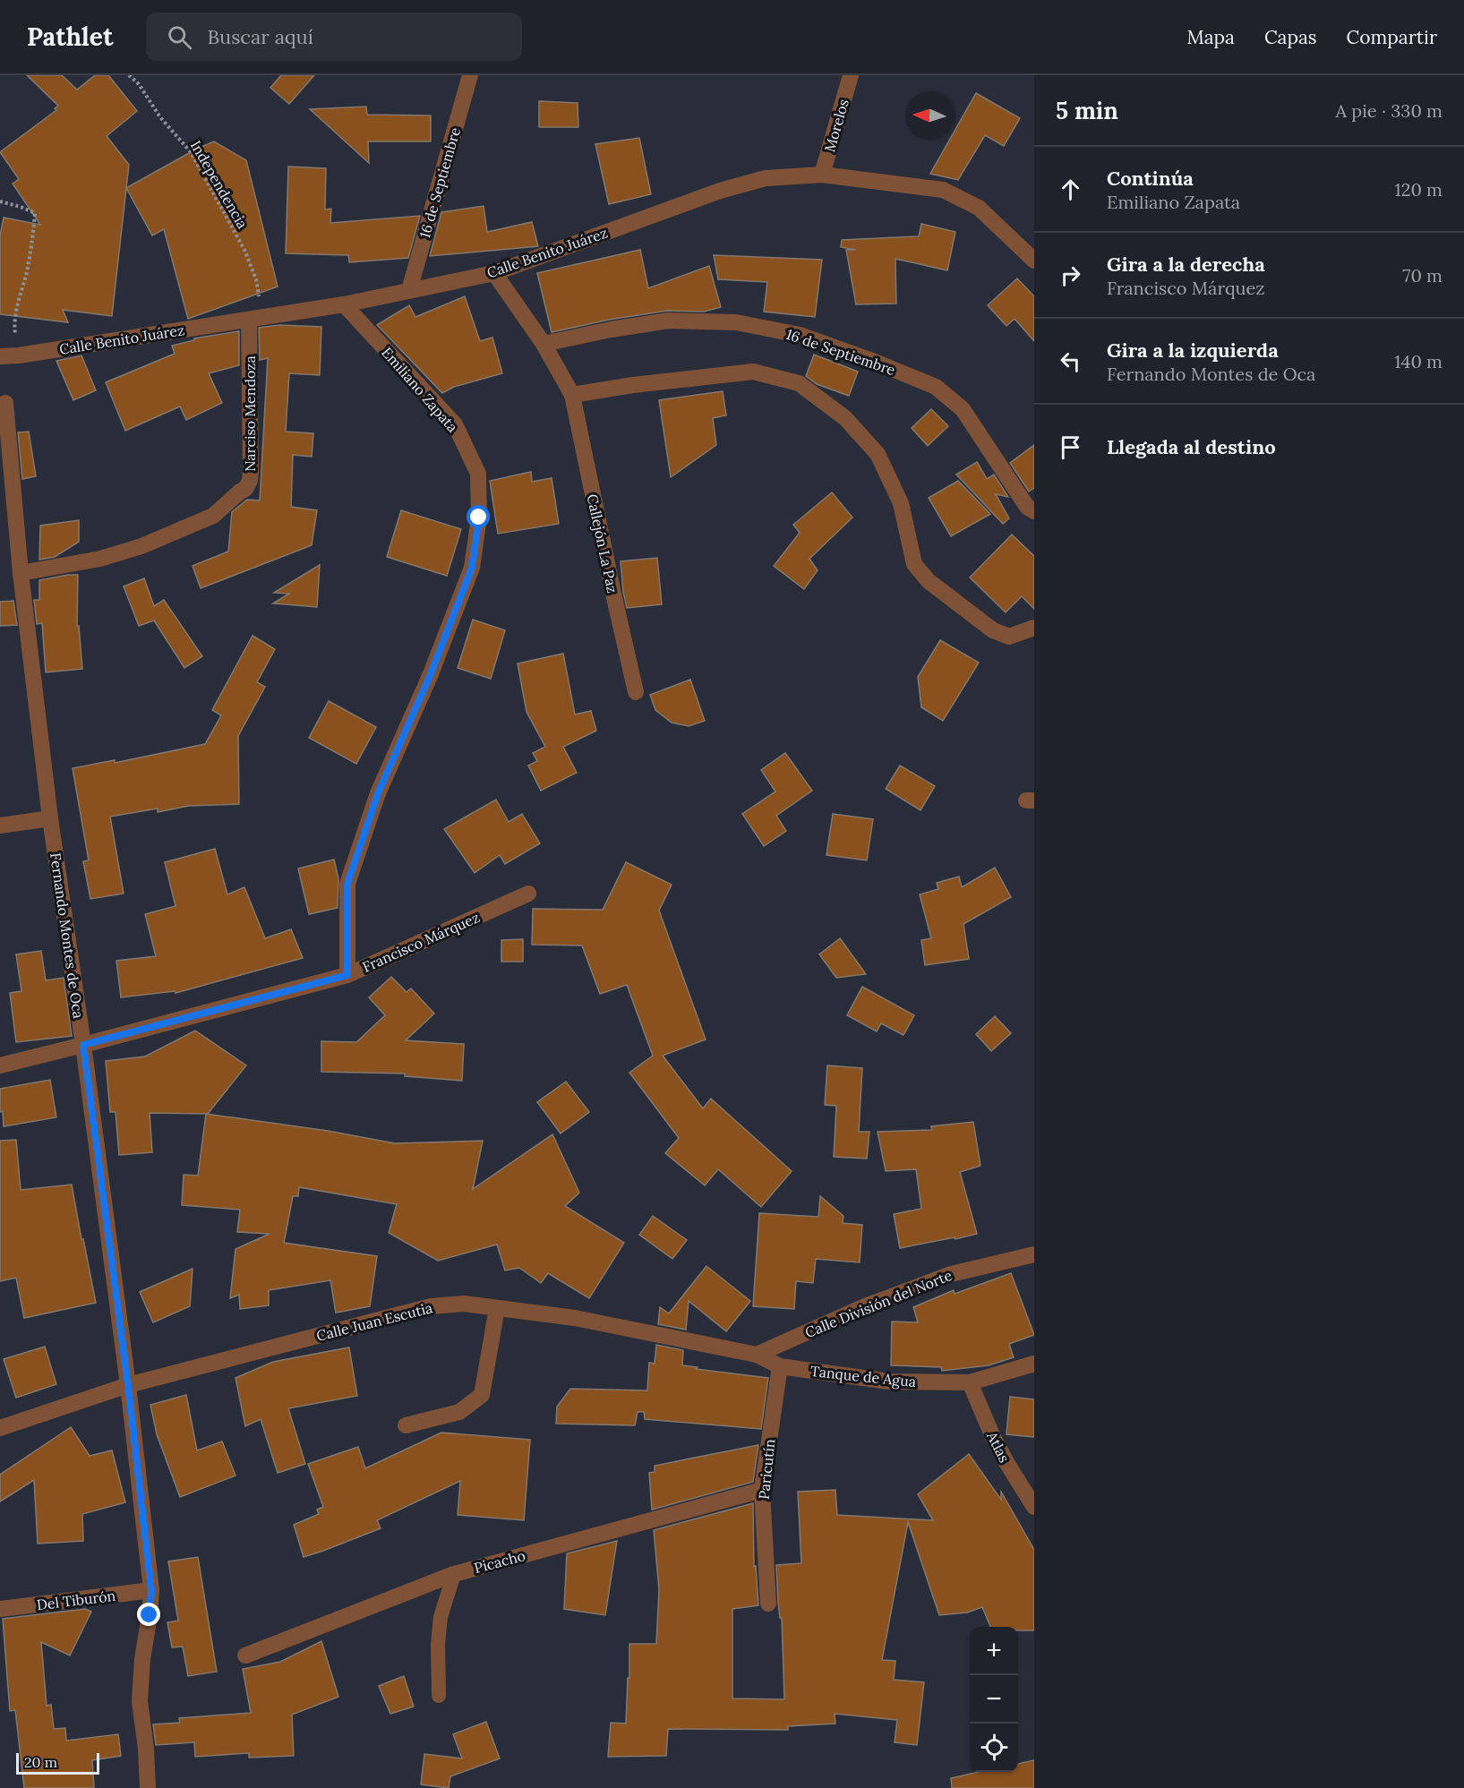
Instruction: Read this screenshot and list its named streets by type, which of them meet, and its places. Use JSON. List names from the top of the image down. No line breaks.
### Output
{"streets":{"street":["Morelos","16 de Septiembre","Calle Benito Juárez","Emiliano Zapata","Narciso Mendoza","Callejón La Paz","Fernando Montes de Oca","Francisco Márquez","Calle División del Norte","Calle Juan Escutia","Tanque de Agua","Atlas","Paricutín","Picacho","Del Tiburón"],"path":["Independencia"]},"crossings":[["Morelos","Calle Benito Juárez"],["16 de Septiembre","Calle Benito Juárez"],["Independencia","Calle Benito Juárez"],["Independencia","Narciso Mendoza"],["Calle Benito Juárez","Emiliano Zapata"],["Calle Benito Juárez","Narciso Mendoza"],["Emiliano Zapata","Francisco Márquez"],["Narciso Mendoza","Fernando Montes de Oca"],["Fernando Montes de Oca","Francisco Márquez"],["Fernando Montes de Oca","Calle Juan Escutia"],["Fernando Montes de Oca","Del Tiburón"],["Calle División del Norte","Calle Juan Escutia"],["Calle División del Norte","Tanque de Agua"],["Calle Juan Escutia","Tanque de Agua"],["Tanque de Agua","Atlas"],["Tanque de Agua","Paricutín"],["Paricutín","Picacho"]],"scale_bar":"20 m","north":"left","page":{"header":"Pathlet","search":"Buscar aquí","nav":["Mapa","Capas","Compartir"],"heading":["5 min","A pie · 330 m"],"list":[["Continúa","Emiliano Zapata","120 m"],["Gira a la derecha","Francisco Márquez","70 m"],["Gira a la izquierda","Fernando Montes de Oca","140 m"],"Llegada al destino"],"map_buttons":["+","−"],"scale":"20 m"}}
